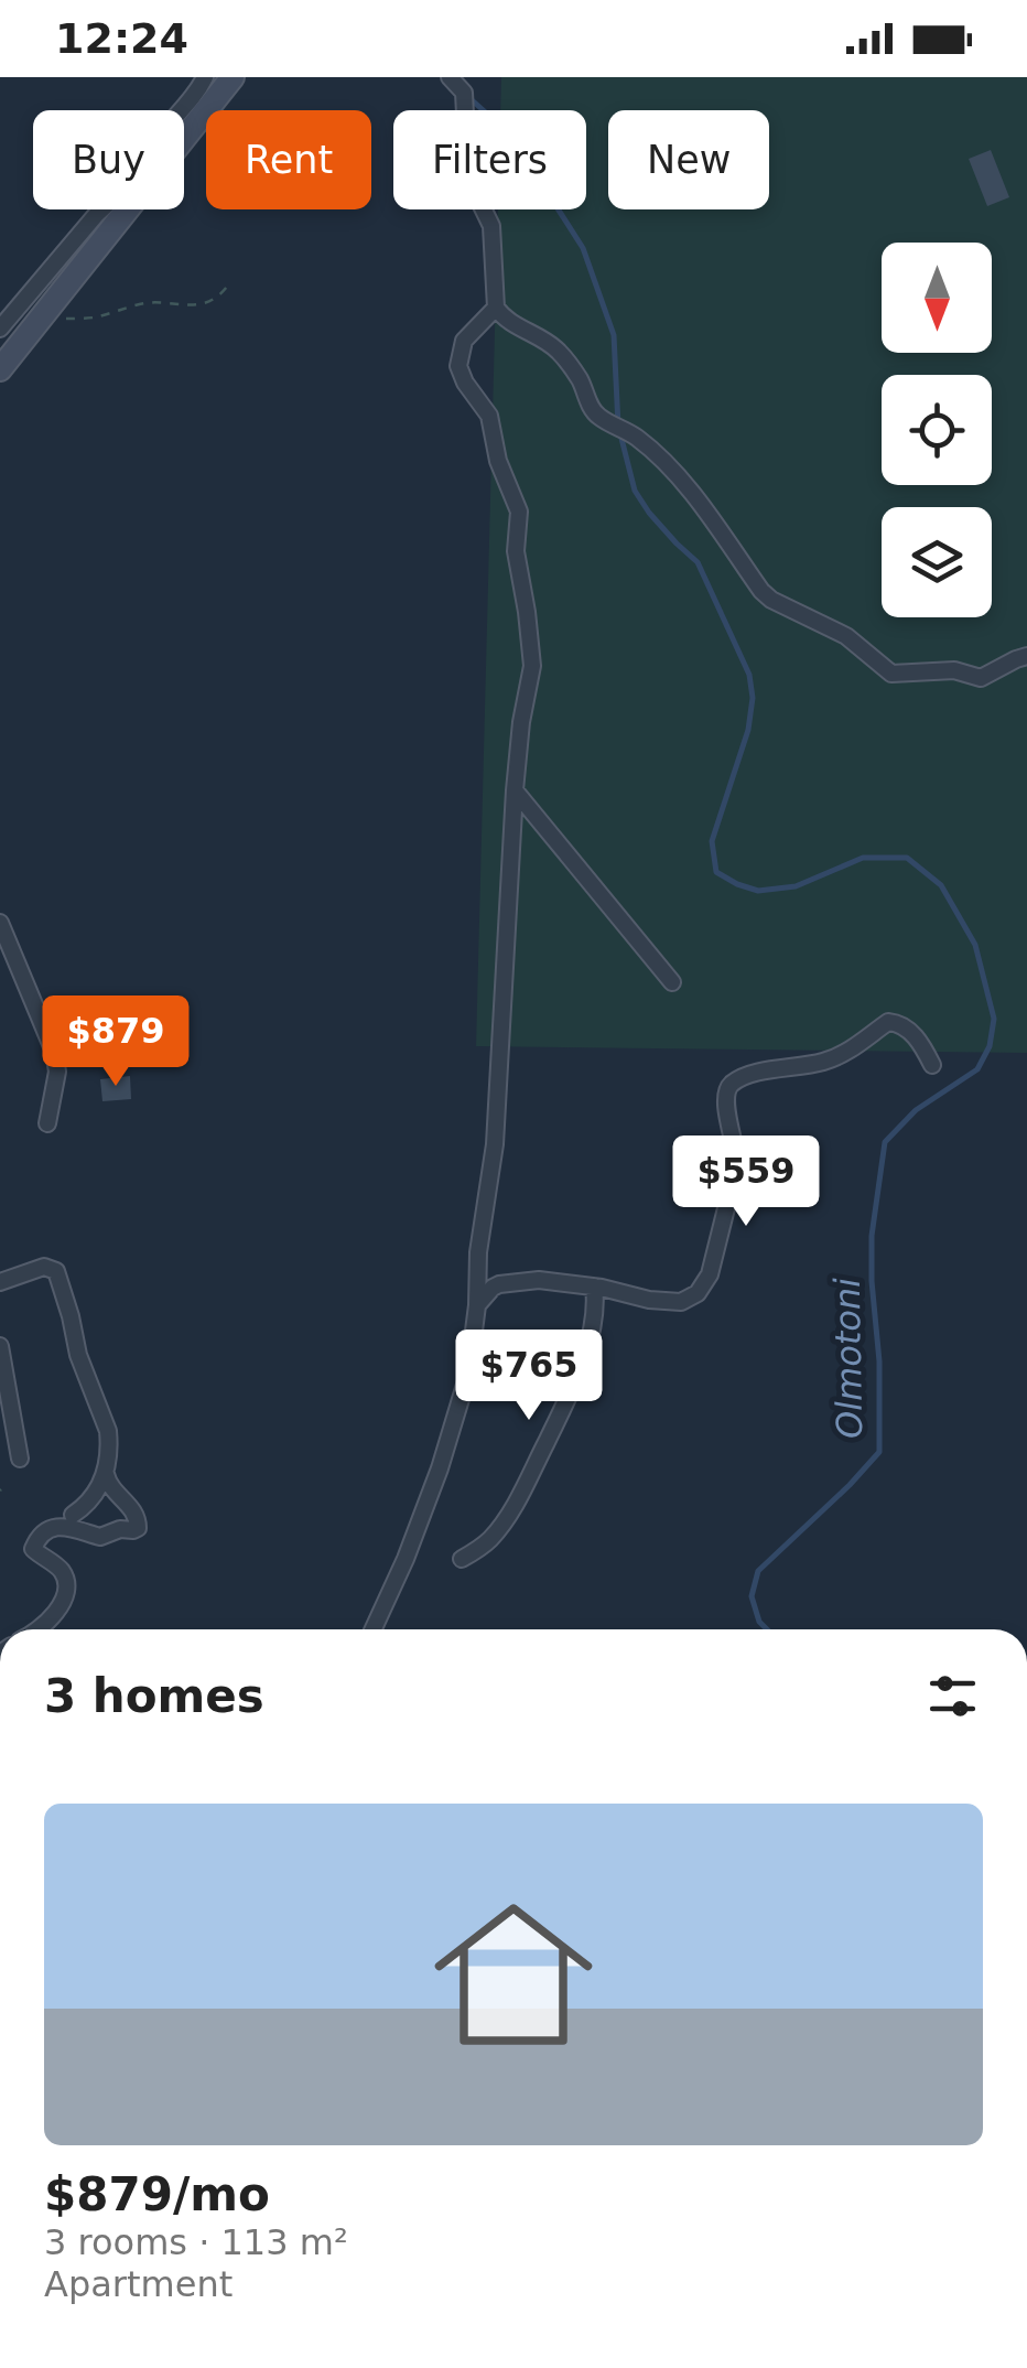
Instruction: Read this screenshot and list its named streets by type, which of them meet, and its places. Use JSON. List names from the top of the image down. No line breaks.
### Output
{"water":["Olmotoni"],"north":"bottom","page":{"status":"12:24","chip":["Buy","Rent","Filters","New"],"price":["$879","$559","$765"],"heading":"3 homes","list":[{"name":"$879/mo","note":"3 rooms · 113 m² · Apartment"}]}}
